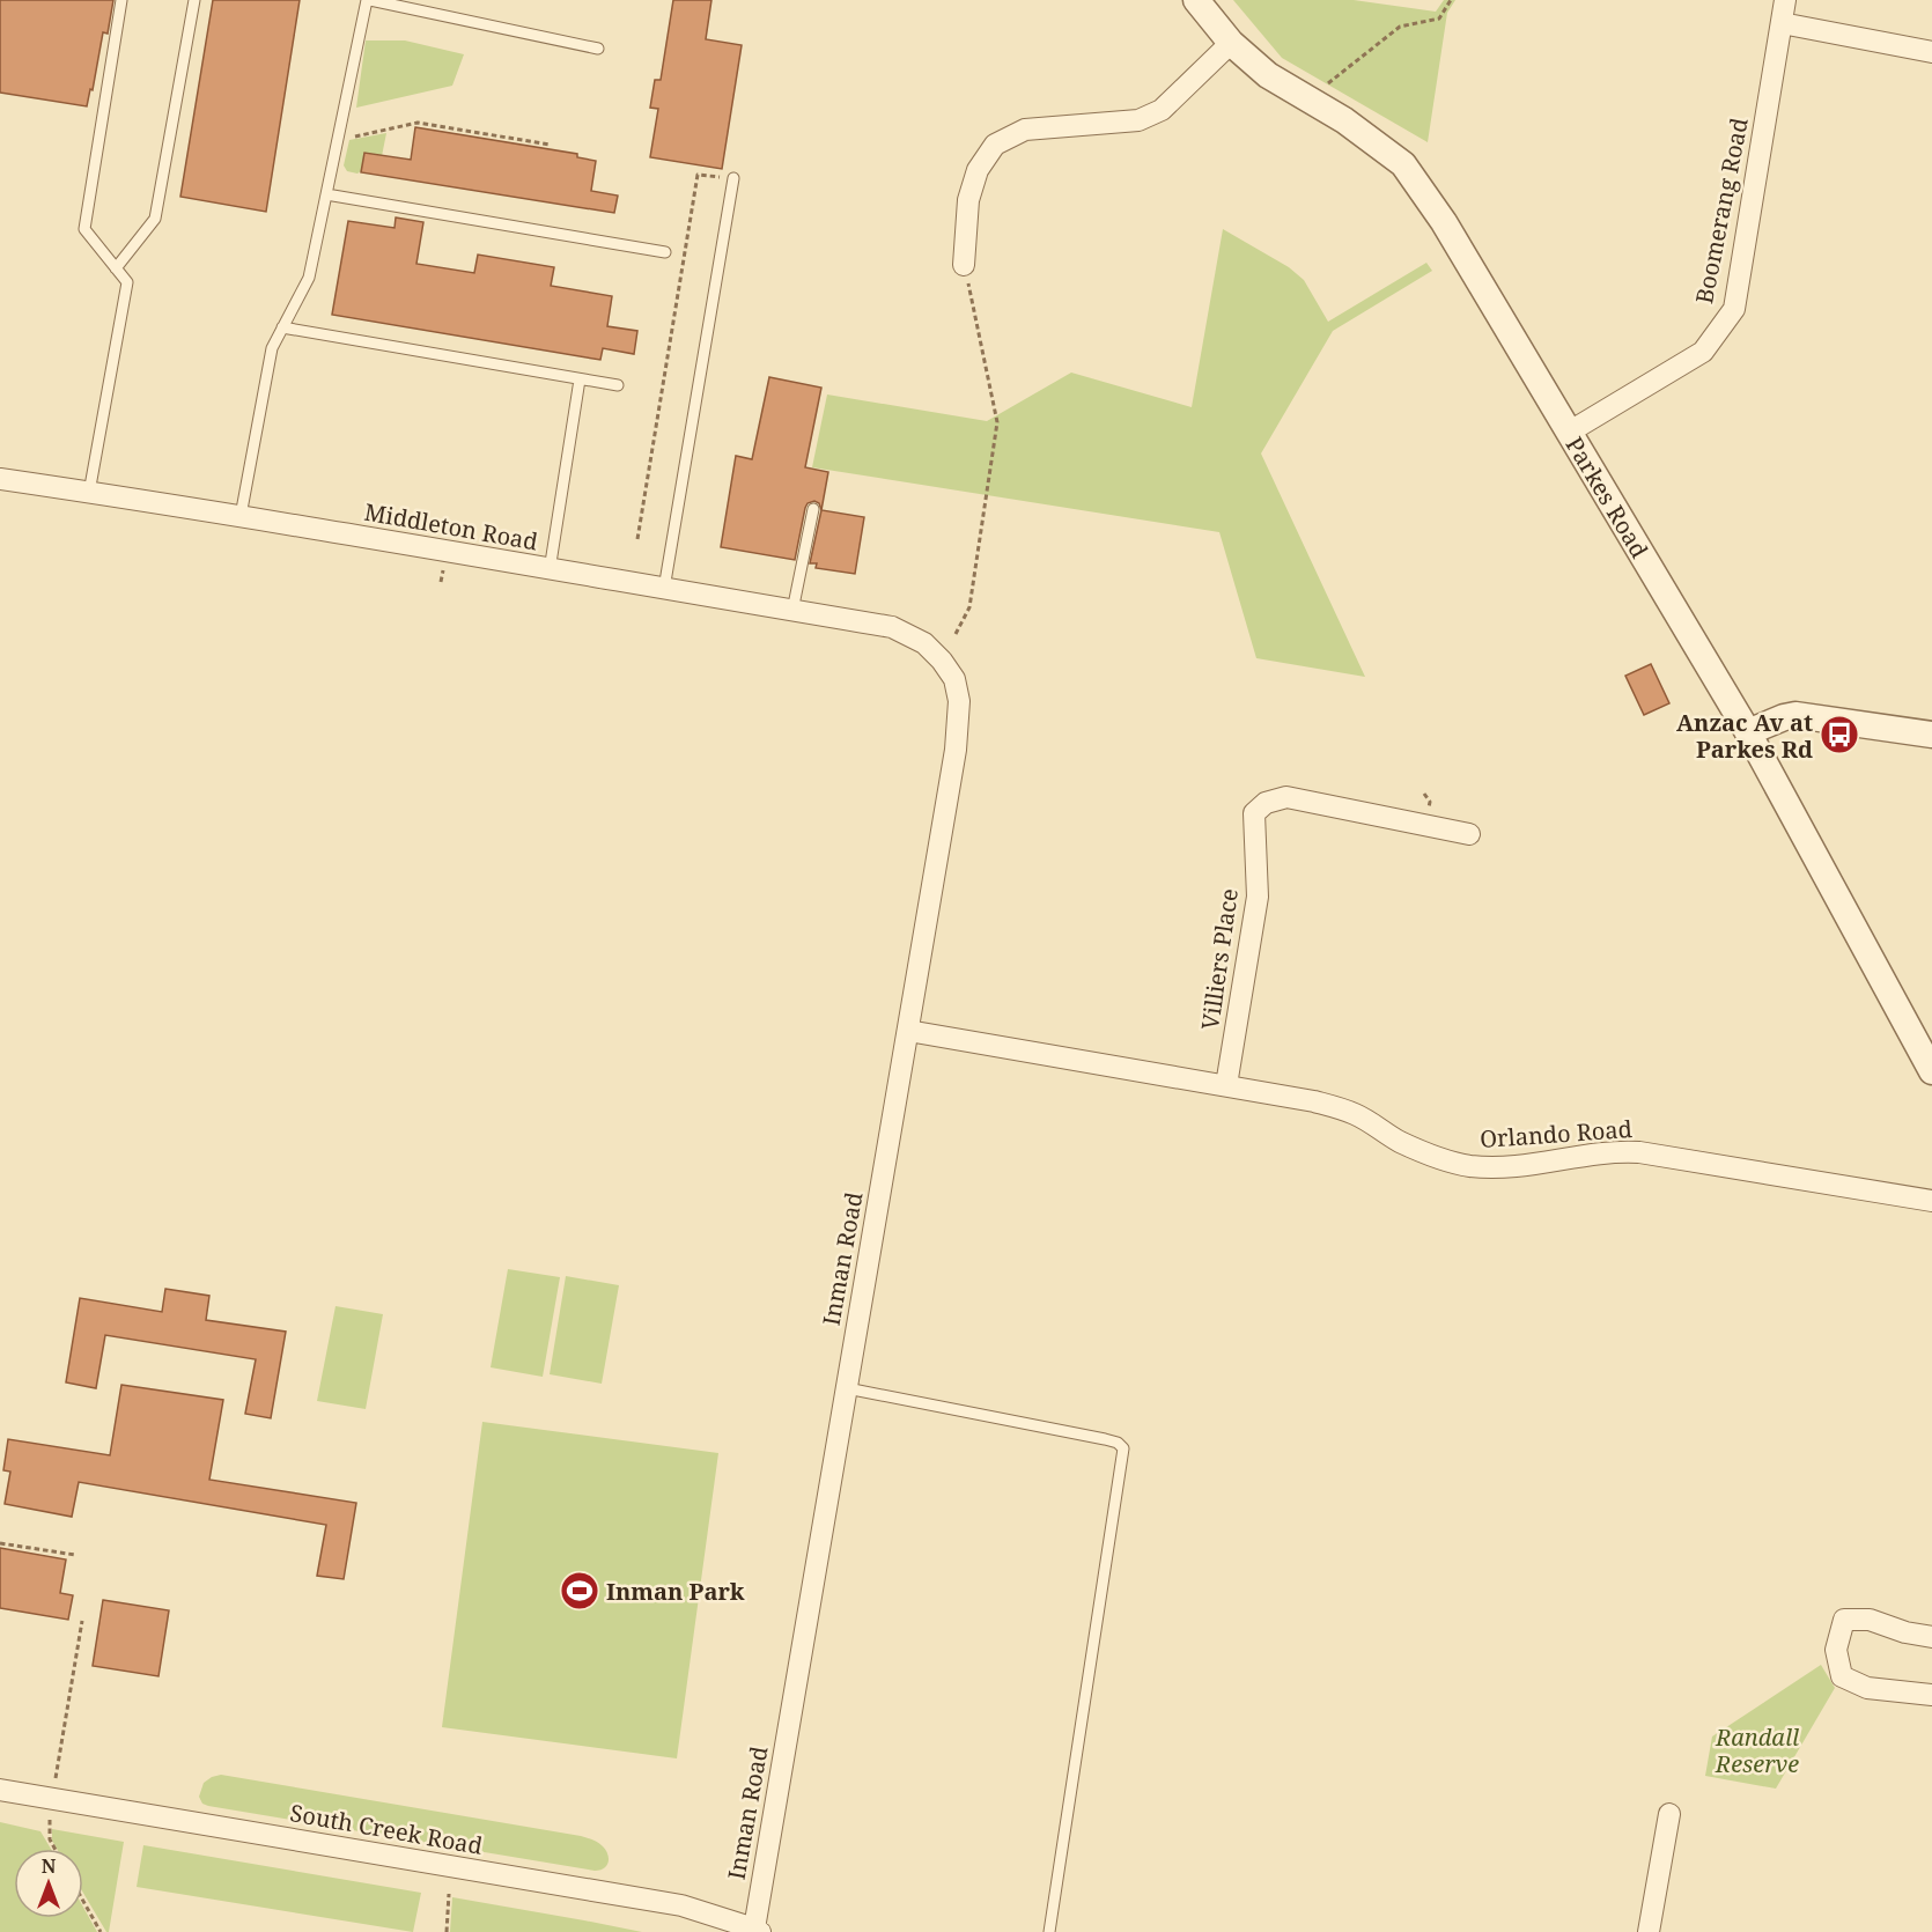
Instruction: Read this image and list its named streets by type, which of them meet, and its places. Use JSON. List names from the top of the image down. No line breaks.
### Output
{"streets":{"street":["Boomerang Road","Parkes Road","Middleton Road","Villiers Place","Orlando Road","Inman Road","South Creek Road"]},"crossings":[["Boomerang Road","Parkes Road"],["Middleton Road","Inman Road"],["Villiers Place","Orlando Road"],["Orlando Road","Inman Road"],["Inman Road","South Creek Road"]],"parks":["Randall Reserve"],"places":{"bus stop":["Anzac Av at Parkes Rd"],"sports":["Inman Park"]},"north":"top"}
